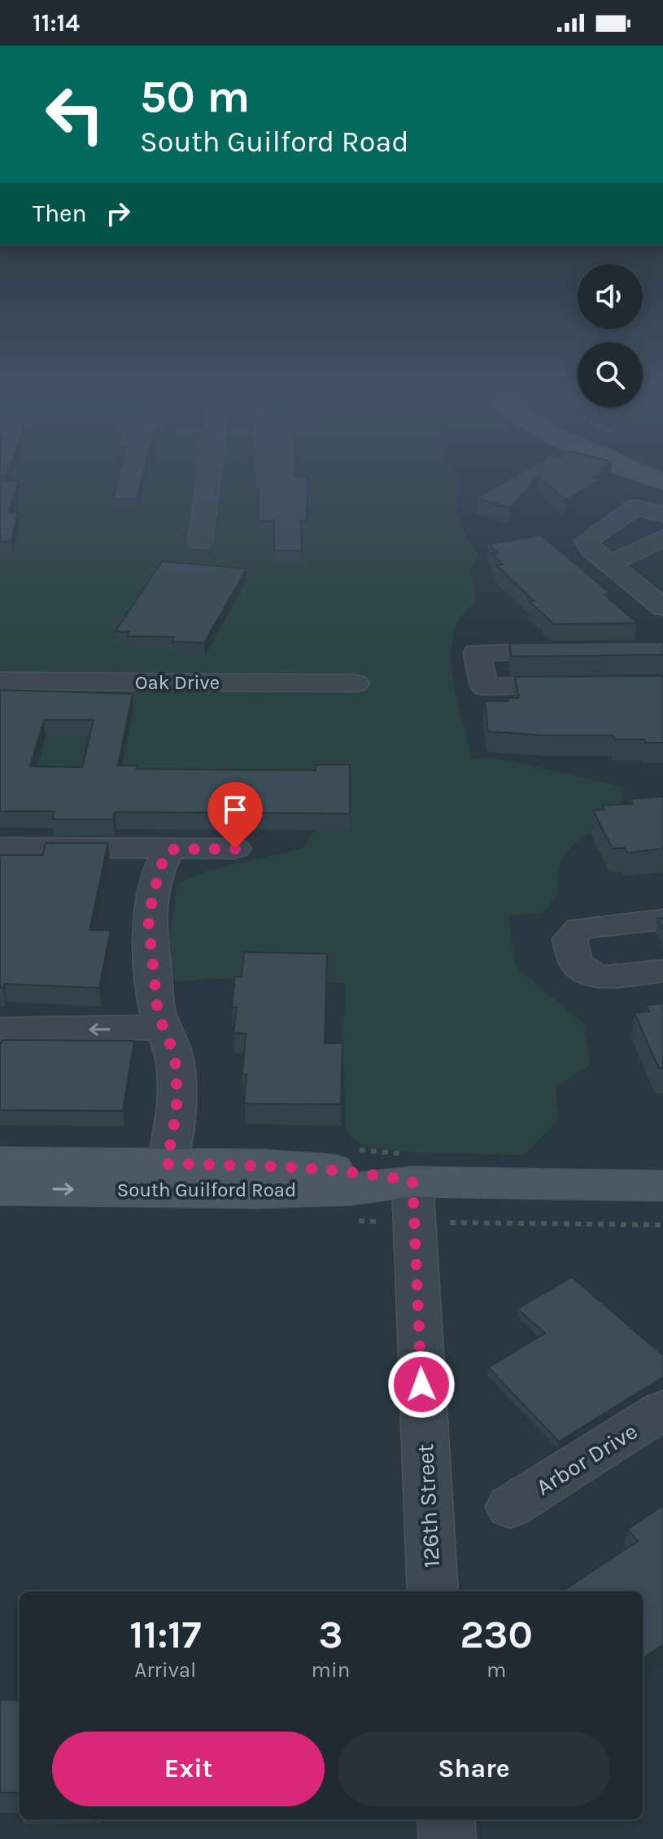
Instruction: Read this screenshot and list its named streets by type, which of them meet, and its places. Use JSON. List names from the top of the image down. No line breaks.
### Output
{"streets":{"street":["Oak Drive","South Guilford Road","Arbor Drive","126th Street"]},"crossings":[["South Guilford Road","126th Street"]],"page":{"status":"11:14","turn":["50 m","South Guilford Road"],"then":"Then","eta":["11:17","Arrival","3","min","230","m"],"buttons":["Exit","Share"]}}
